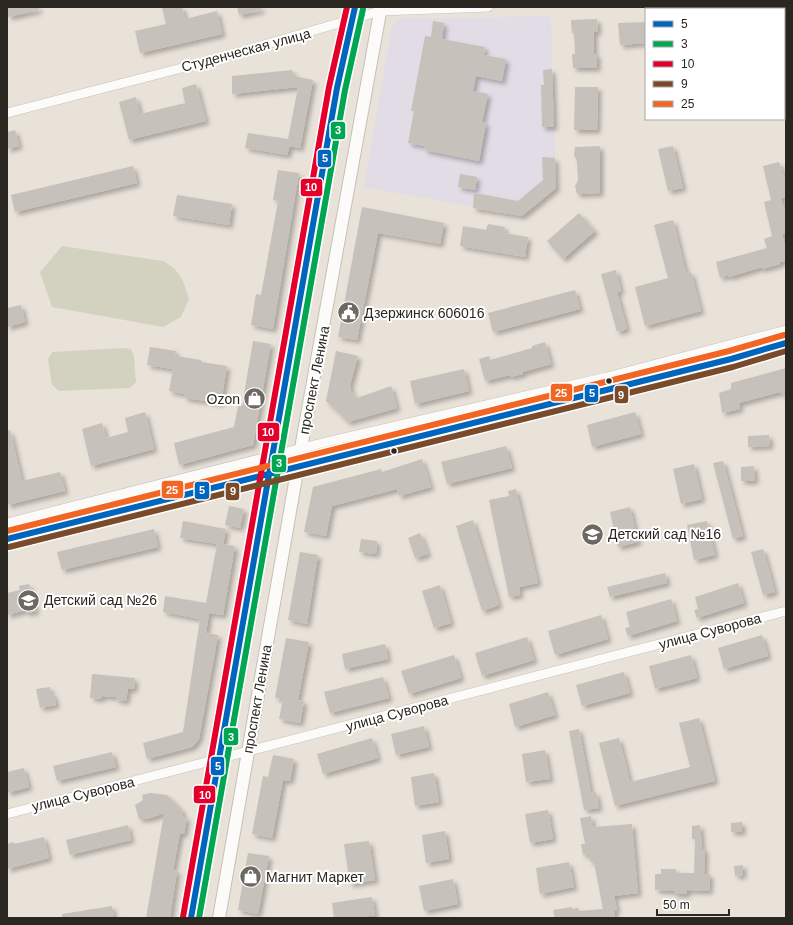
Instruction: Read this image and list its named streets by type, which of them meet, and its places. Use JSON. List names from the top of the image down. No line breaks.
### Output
{"streets":{"main road":["проспект Ленина"],"street":["Студенческая улица","улица Суворова"]},"crossings":[["Студенческая улица","проспект Ленина"],["проспект Ленина","улица Суворова"]],"places":{"public building":["Дзержинск 606016"],"shop":["Ozon","Магнит Маркет"],"school or university":["Детский сад №16","Детский сад №26"]},"lines":["transit line 5","transit line 10","transit line 3","transit line 25","transit line 9"],"legend":["5","3","10","9","25"],"scale_bar":"50 m"}
